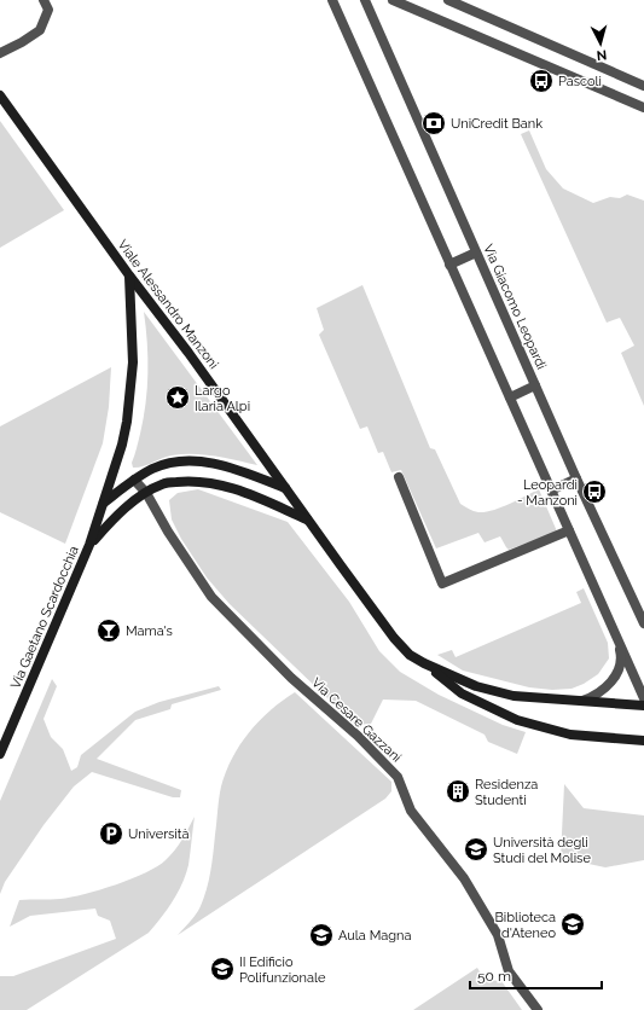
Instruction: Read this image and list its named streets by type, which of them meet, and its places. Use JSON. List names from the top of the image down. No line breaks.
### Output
{"streets":{"street":["Viale Alessandro Manzoni","Via Giacomo Leopardi","Via Gaetano Scardocchia","Via Cesare Gazzani"]},"crossings":[["Viale Alessandro Manzoni","Via Gaetano Scardocchia"],["Via Gaetano Scardocchia","Via Cesare Gazzani"]],"places":{"bus stop":["Pascoli","Leopardi - Manzoni"],"bank":["UniCredit Bank"],"place":["Largo Ilaria Alpi"],"bar":["Mama's"],"building":["Residenza Studenti"],"parking":["Università"],"school or university":["Università degli Studi del Molise","Biblioteca d'Ateneo","Aula Magna","II Edificio Polifunzionale"]},"scale_bar":"50 m","north":"bottom"}
